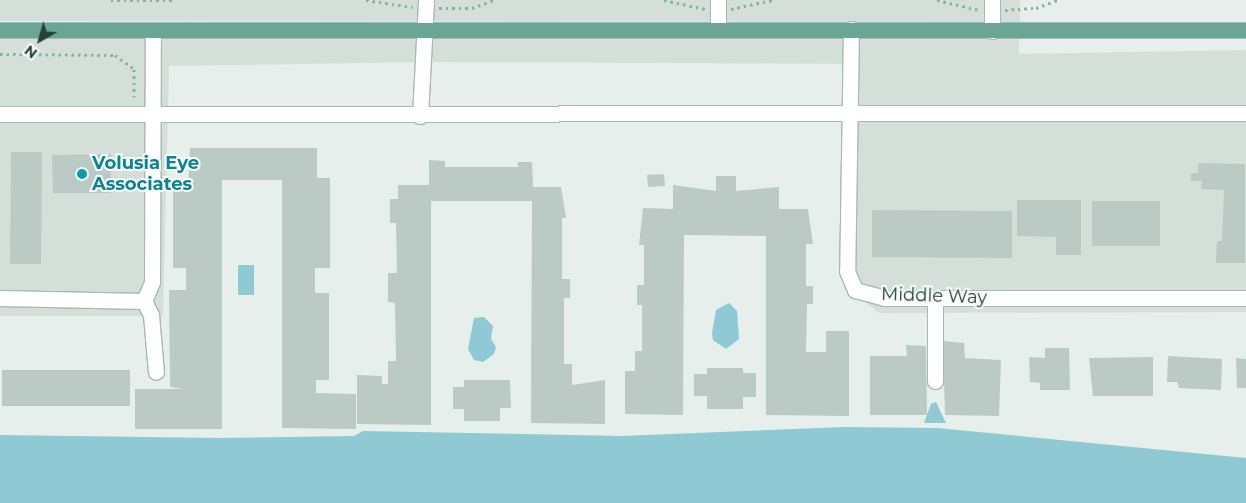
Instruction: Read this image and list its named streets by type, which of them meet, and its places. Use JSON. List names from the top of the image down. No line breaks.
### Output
{"streets":{"street":["Middle Way"]},"places":["Volusia Eye Associates"],"north":"bottom left"}
